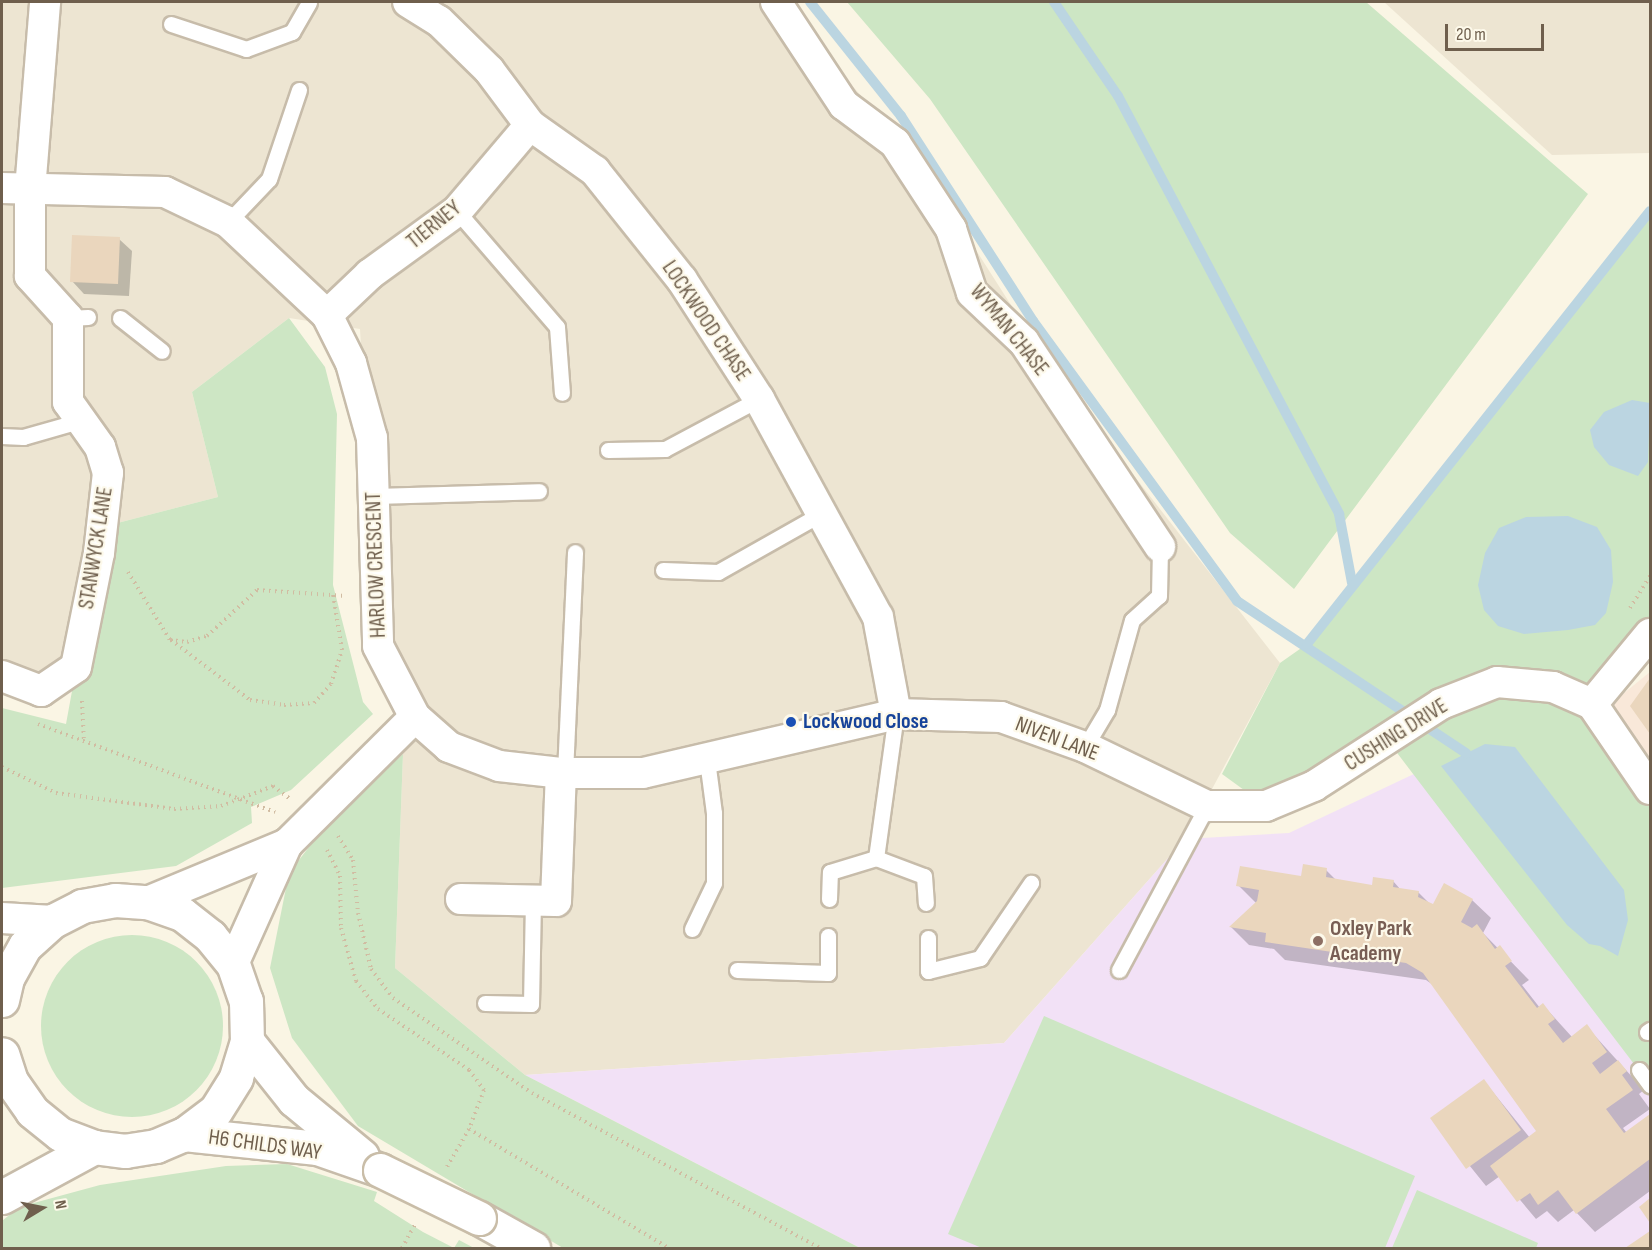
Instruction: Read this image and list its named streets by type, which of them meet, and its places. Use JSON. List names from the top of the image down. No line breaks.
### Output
{"streets":{"street":["TIERNEY","LOCKWOOD CHASE","WYMAN CHASE","STANWYCK LANE","HARLOW CRESCENT","CUSHING DRIVE","NIVEN LANE","H6 CHILDS WAY"]},"crossings":[["TIERNEY","LOCKWOOD CHASE"],["TIERNEY","HARLOW CRESCENT"],["LOCKWOOD CHASE","HARLOW CRESCENT"],["LOCKWOOD CHASE","NIVEN LANE"],["STANWYCK LANE","HARLOW CRESCENT"],["HARLOW CRESCENT","NIVEN LANE"],["CUSHING DRIVE","NIVEN LANE"]],"places":["Lockwood Close","Oxley Park Academy"],"scale_bar":"20 m","north":"right"}
